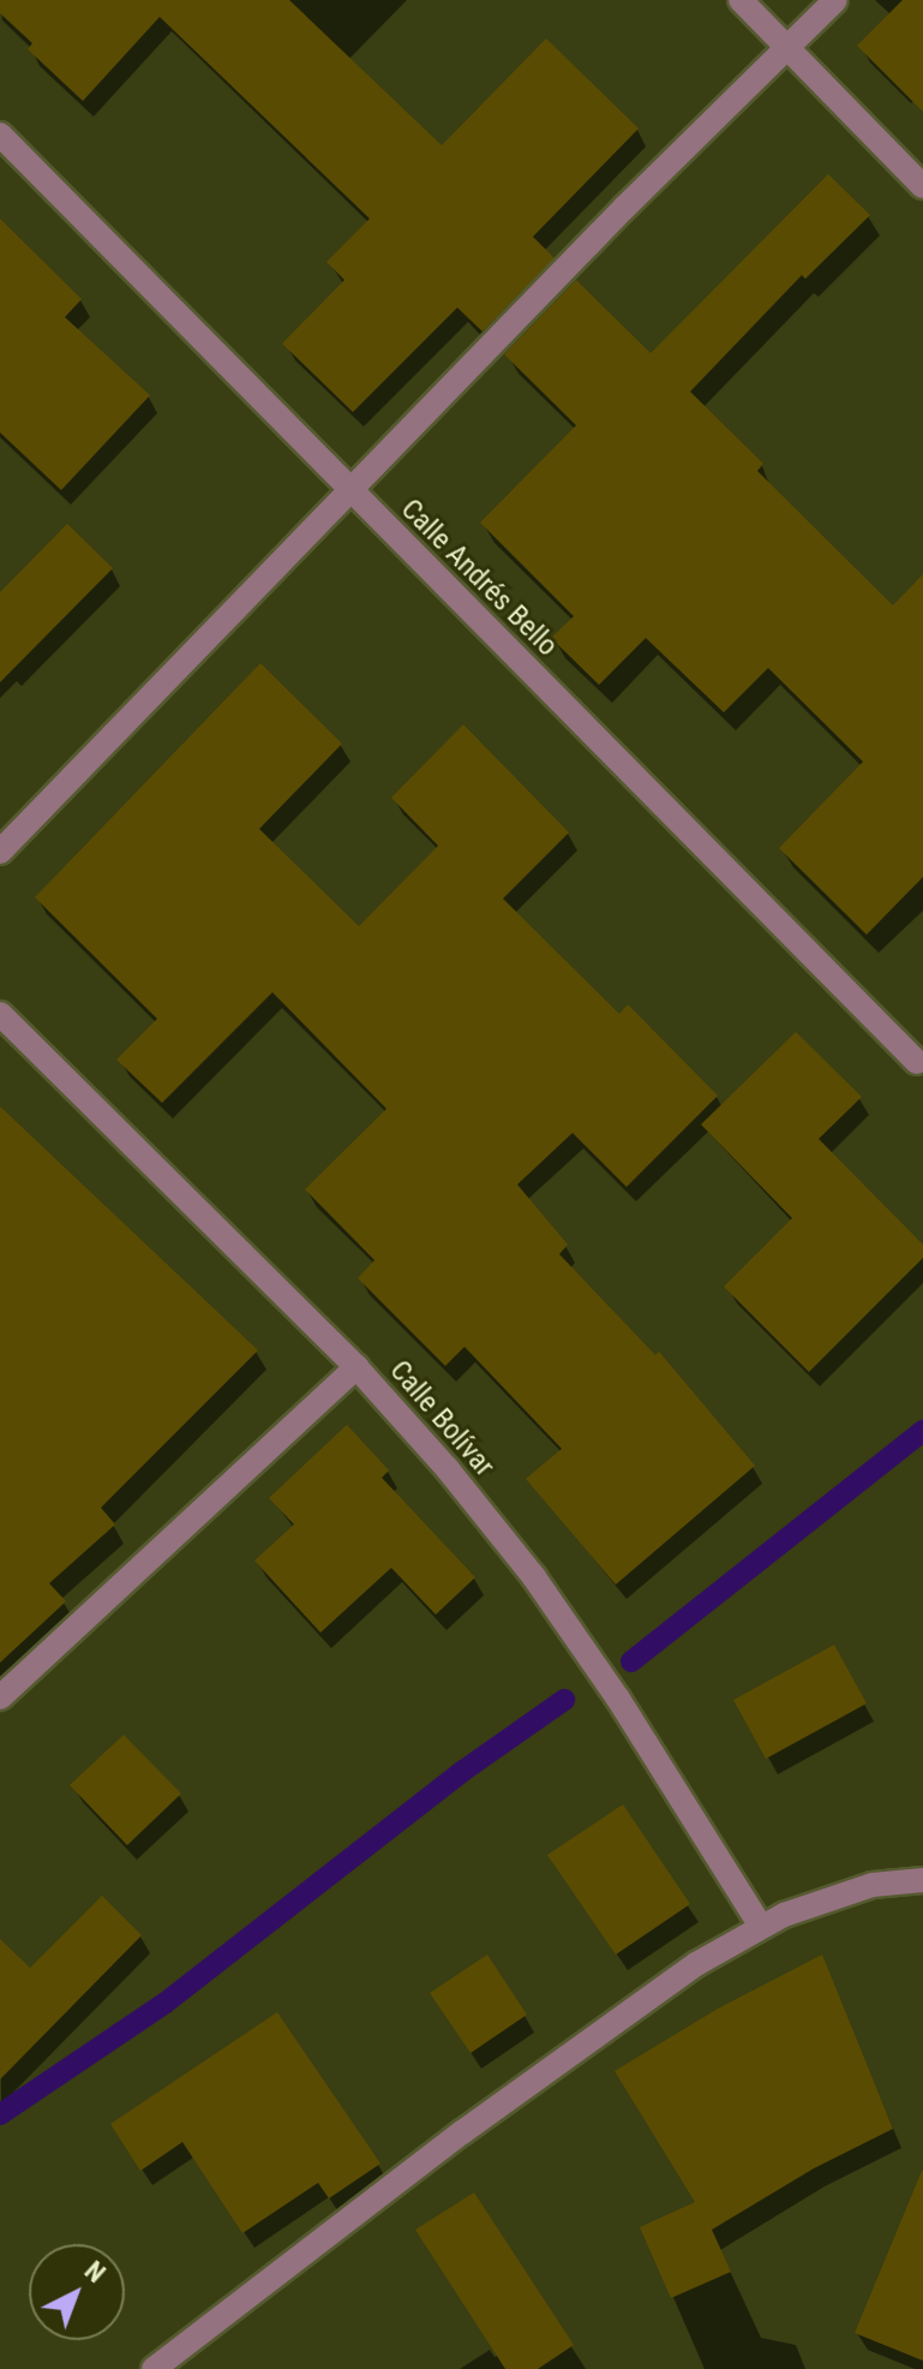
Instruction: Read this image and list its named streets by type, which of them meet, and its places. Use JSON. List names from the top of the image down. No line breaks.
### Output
{"streets":{"street":["Calle Andrés Bello","Calle Bolívar"]},"north":"top right"}
